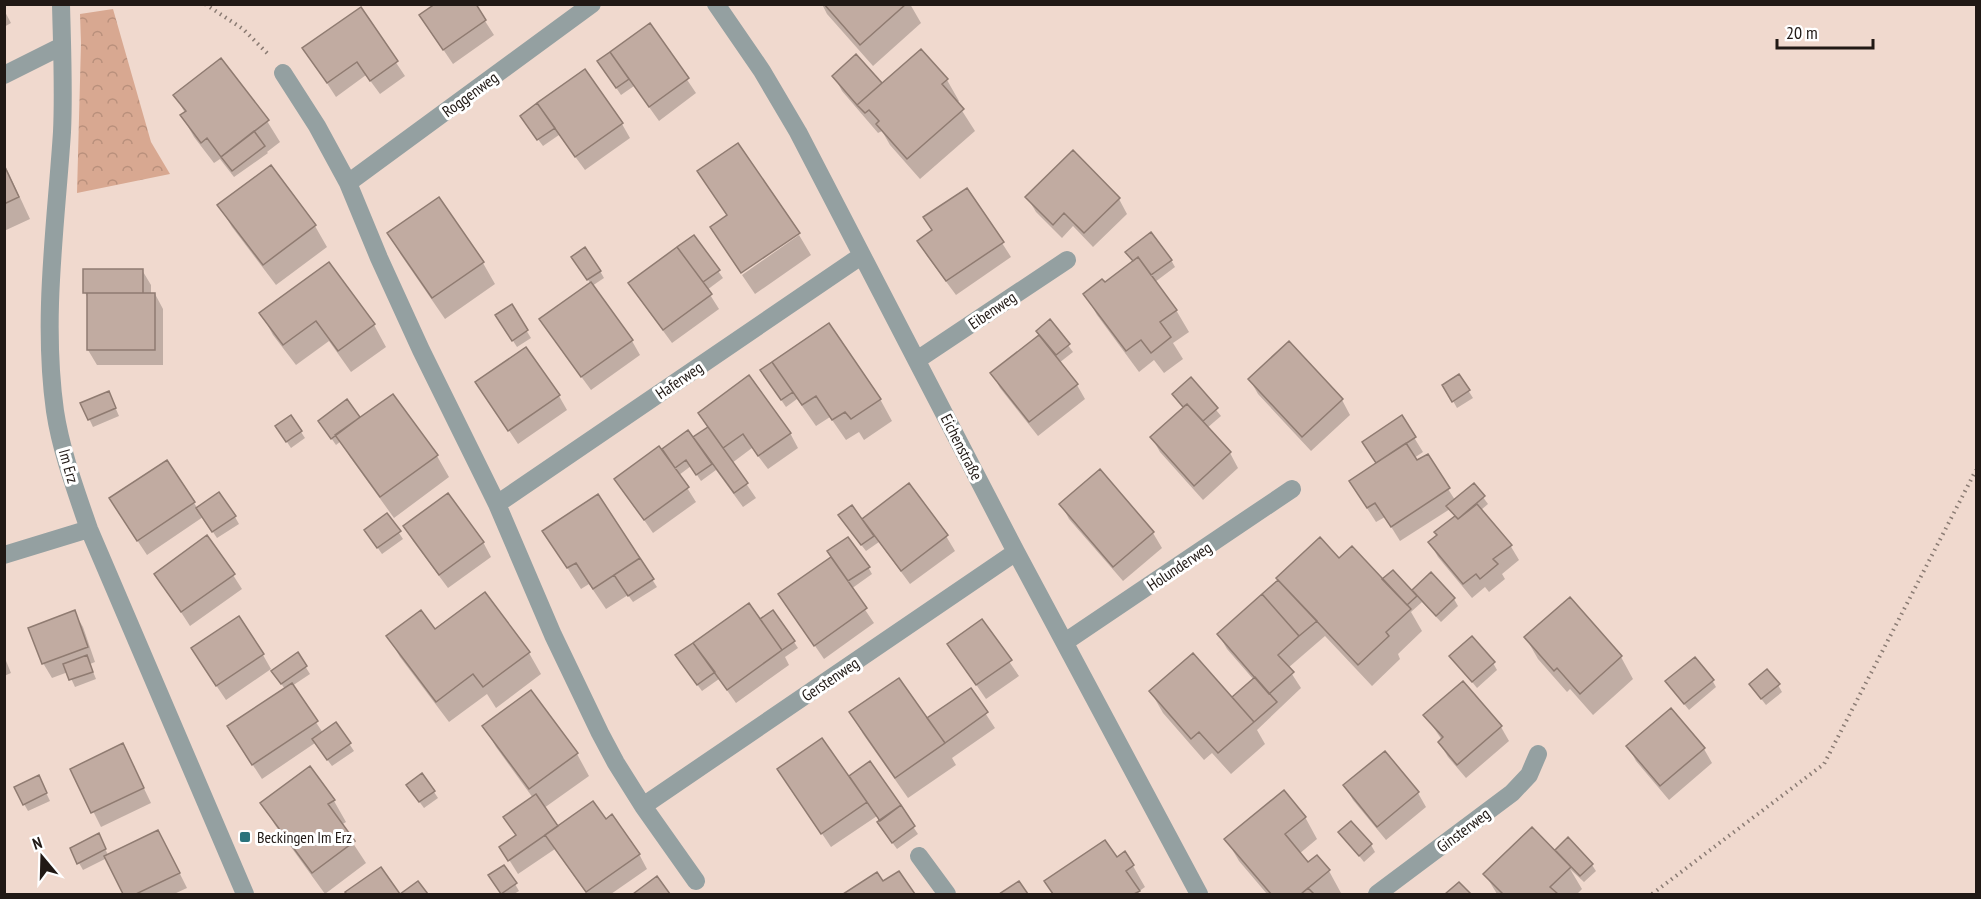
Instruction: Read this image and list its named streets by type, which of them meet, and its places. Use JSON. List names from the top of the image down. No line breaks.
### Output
{"streets":{"street":["Roggenweg","Eibenweg","Haferweg","Eichenstraße","Im Erz","Holunderweg","Gerstenweg","Ginsterweg"]},"crossings":[["Eibenweg","Eichenstraße"],["Haferweg","Eichenstraße"],["Eichenstraße","Holunderweg"],["Eichenstraße","Gerstenweg"]],"places":{"transit":["Beckingen Im Erz"]},"scale_bar":"20 m","north":"top"}
